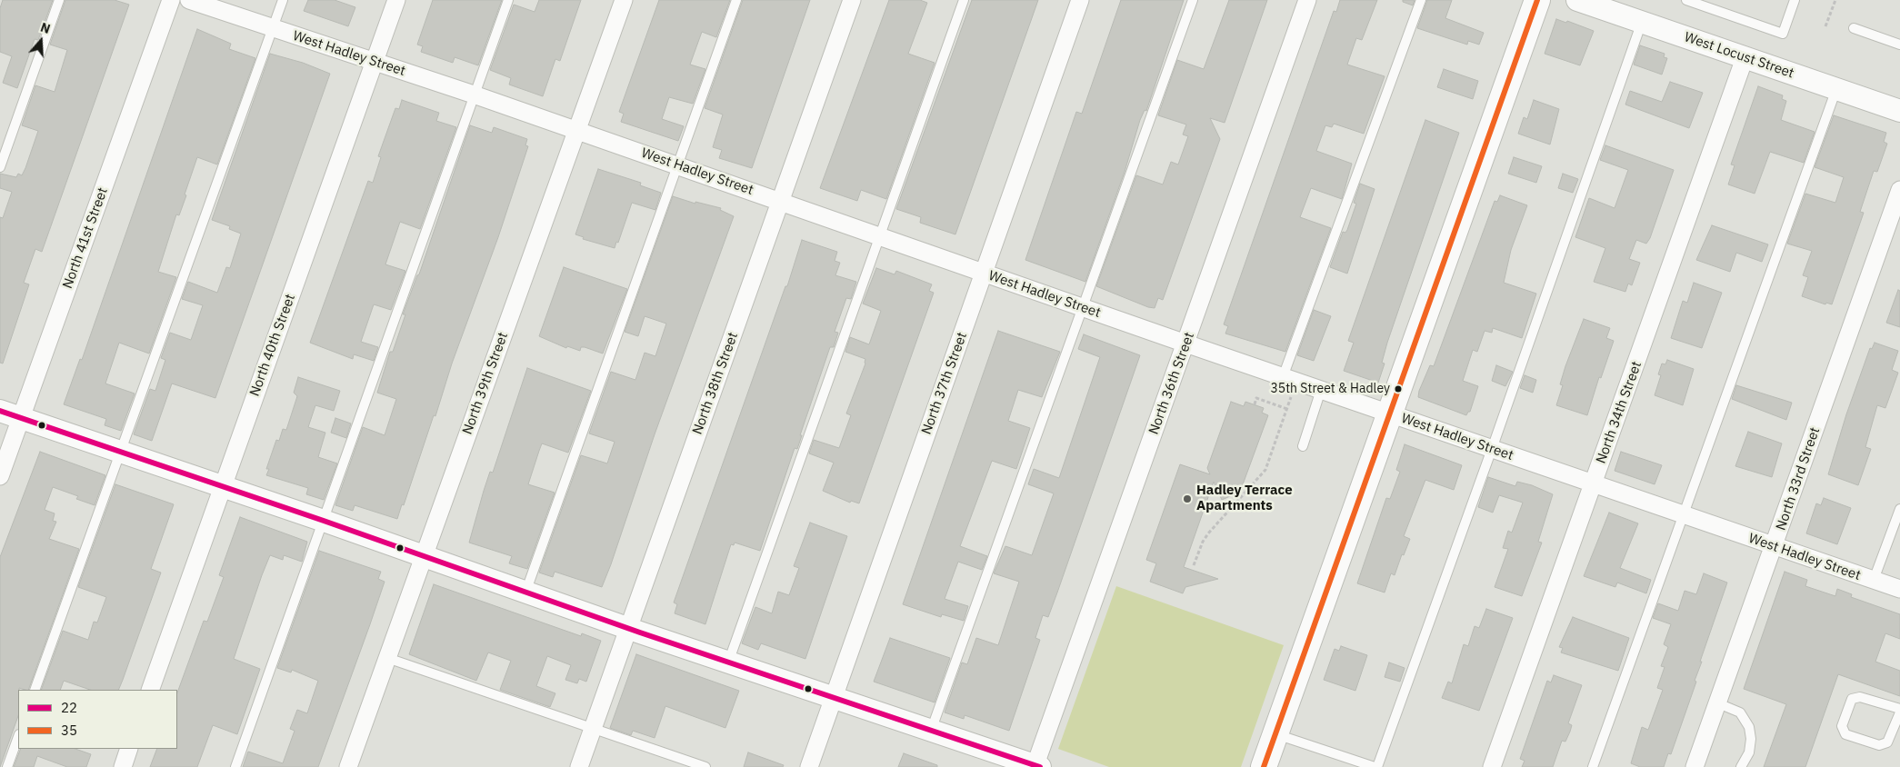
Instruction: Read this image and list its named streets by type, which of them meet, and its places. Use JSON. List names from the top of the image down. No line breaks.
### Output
{"streets":{"street":["West Hadley Street","West Locust Street","North 41st Street","North 40th Street","North 39th Street","North 38th Street","North 37th Street","North 36th Street","North 34th Street","North 33rd Street"]},"crossings":[["West Hadley Street","North 40th Street"],["West Hadley Street","North 39th Street"],["West Hadley Street","North 38th Street"],["West Hadley Street","North 37th Street"],["West Hadley Street","North 36th Street"],["West Hadley Street","North 34th Street"],["West Hadley Street","North 33rd Street"],["West Locust Street","North 34th Street"]],"places":["35th Street & Hadley","Hadley Terrace Apartments"],"lines":["transit line 35","transit line 22"],"legend":["22","35"],"north":"top"}
